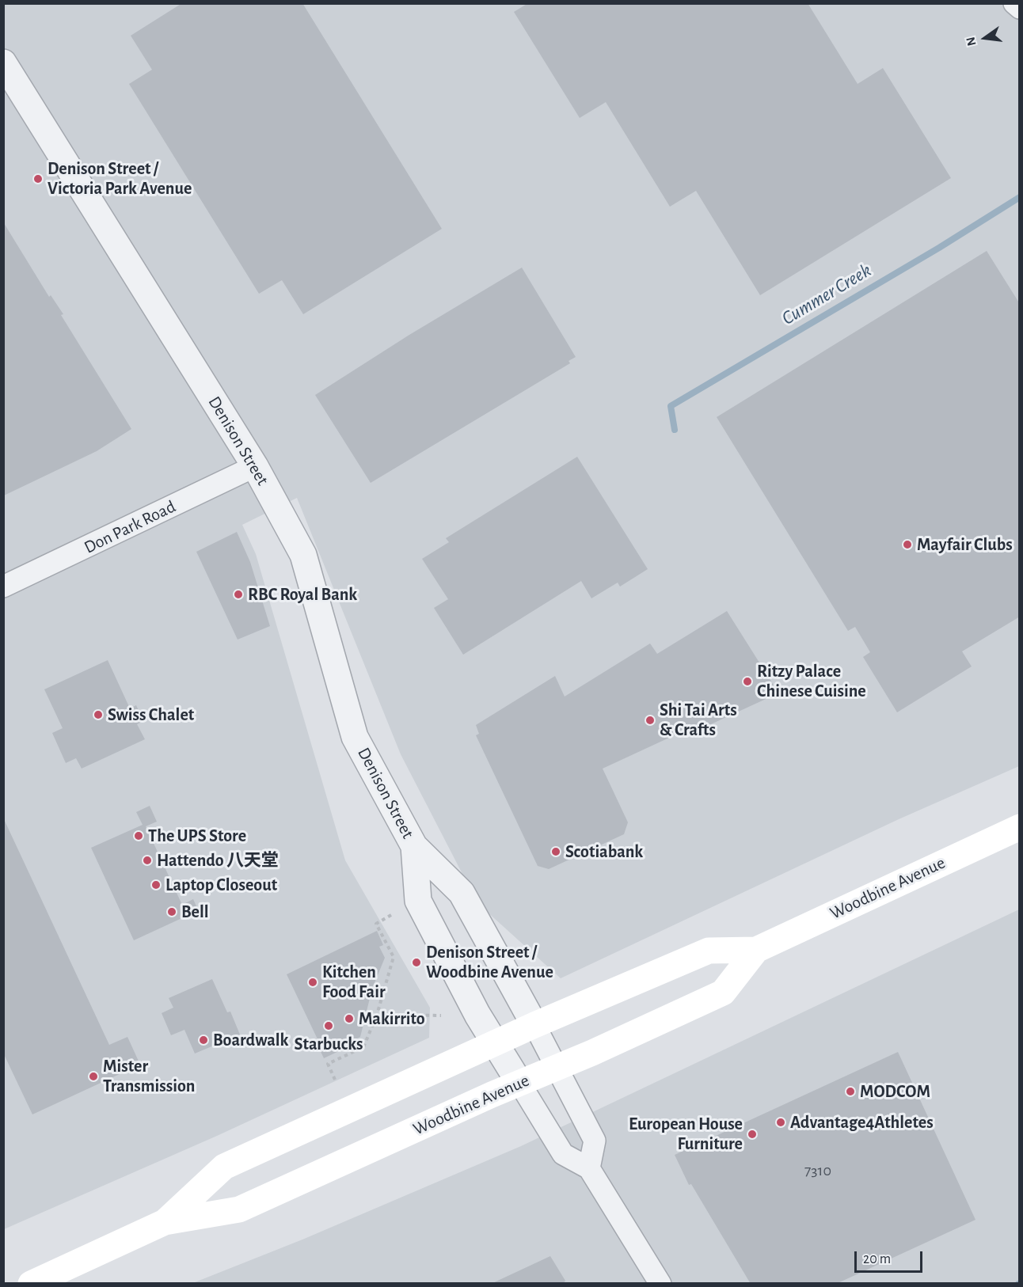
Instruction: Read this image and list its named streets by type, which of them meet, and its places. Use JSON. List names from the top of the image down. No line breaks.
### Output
{"streets":{"main road":["Woodbine Avenue"],"street":["Denison Street","Don Park Road"]},"crossings":[["Denison Street","Don Park Road"],["Denison Street","Woodbine Avenue"]],"water":["Cummer Creek"],"places":["Denison Street / Victoria Park Avenue","Mayfair Clubs","RBC Royal Bank","Ritzy Palace Chinese Cuisine","Swiss Chalet","Shi Tai Arts & Crafts","The UPS Store","Scotiabank","Hattendo 八天堂","Laptop Closeout","Bell","Denison Street / Woodbine Avenue","Kitchen Food Fair","Makirrito","Starbucks","Boardwalk","Mister Transmission","MODCOM","Advantage4Athletes","European House Furniture"],"house_numbers":["7310"],"scale_bar":"20 m","north":"left"}
